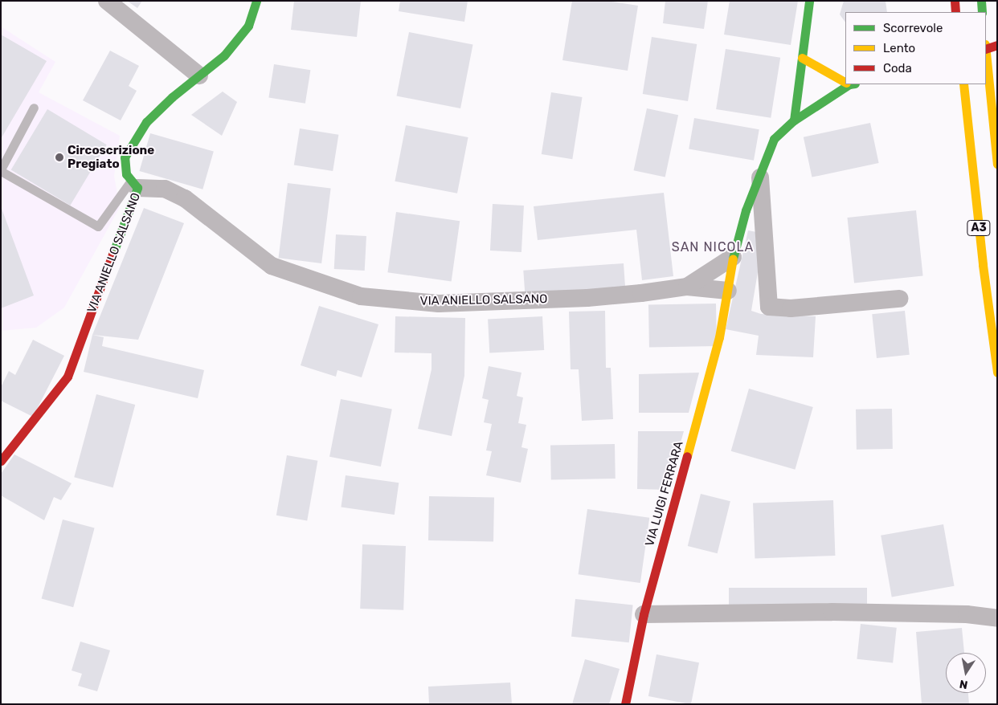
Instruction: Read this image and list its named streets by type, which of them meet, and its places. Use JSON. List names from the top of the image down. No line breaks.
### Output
{"streets":{"main road":["A3","VIA ANIELLO SALSANO","VIA LUIGI FERRARA"]},"crossings":[["VIA ANIELLO SALSANO","VIA LUIGI FERRARA"]],"districts":["SAN NICOLA"],"places":["Circoscrizione Pregiato"],"legend":["Scorrevole","Lento","Coda"],"north":"bottom"}
